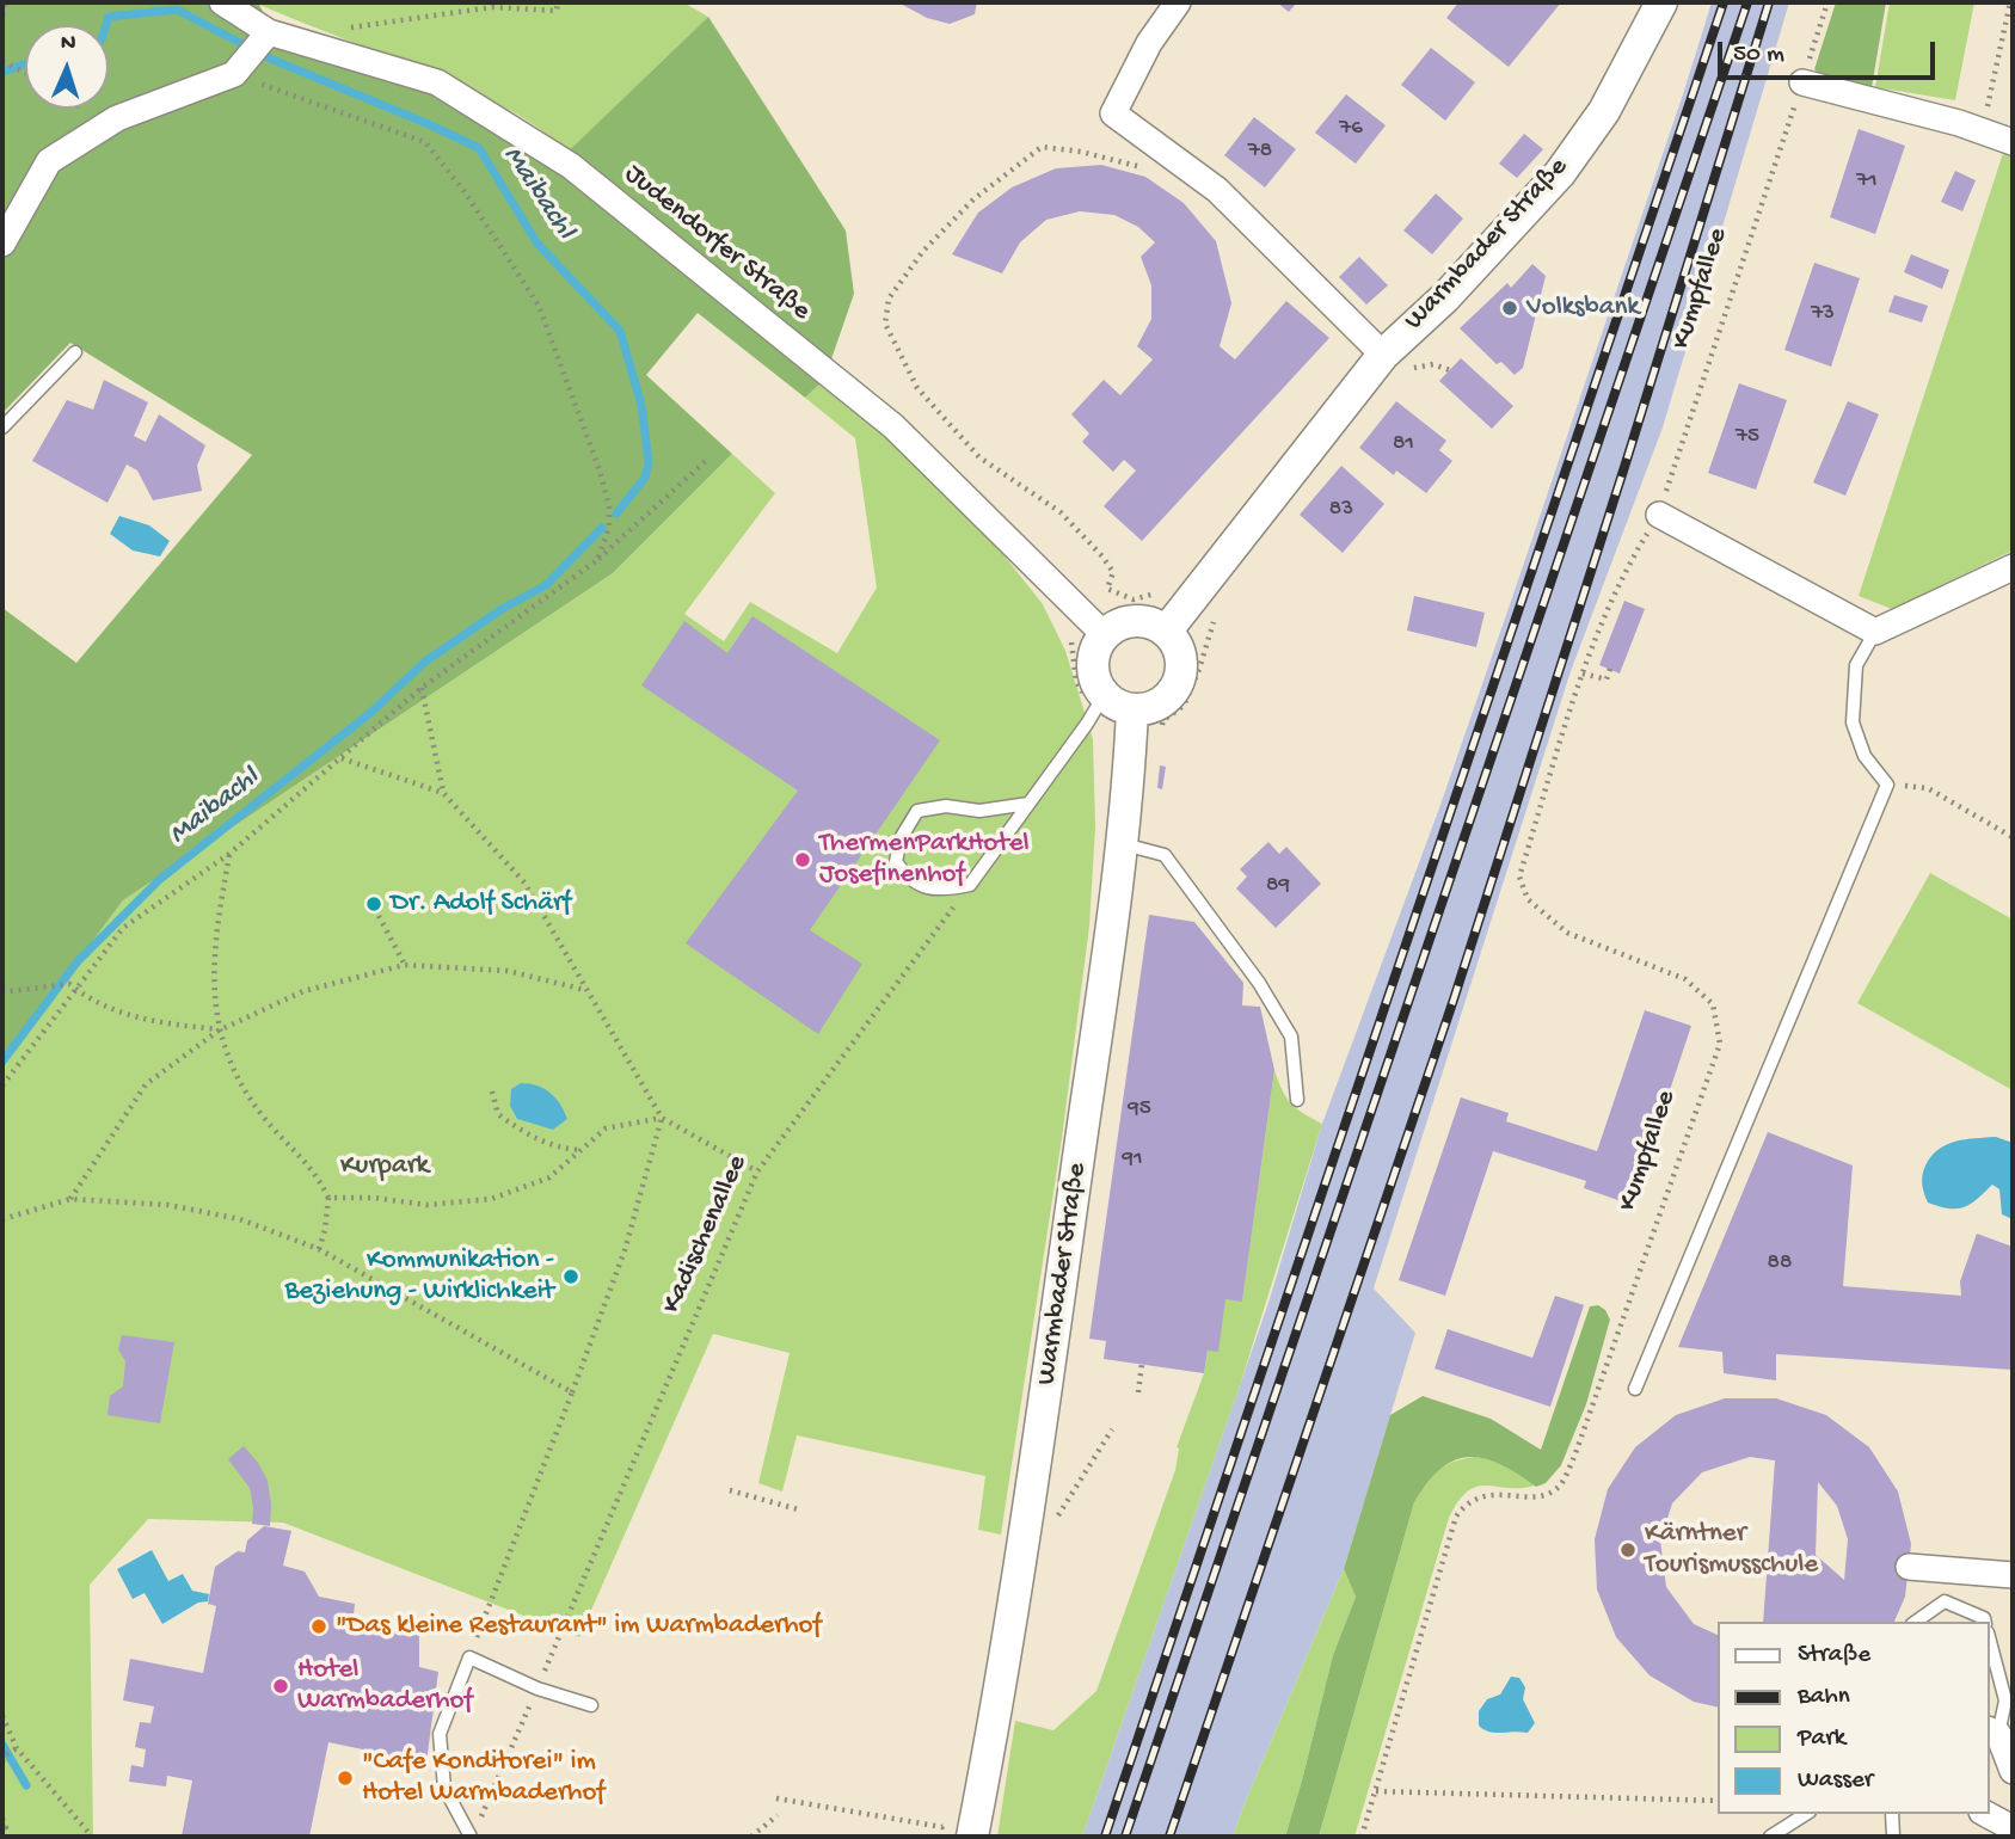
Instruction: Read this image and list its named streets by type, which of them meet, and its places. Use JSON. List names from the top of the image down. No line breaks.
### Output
{"streets":{"street":["Judendorfer Straße","Warmbader Straße"],"path":["Kumpfallee","Kadischenallee"]},"crossings":[["Judendorfer Straße","Warmbader Straße"]],"water":["Maibachl"],"parks":["Kurpark"],"places":["Volksbank","ThermenParkHotel Josefinenhof","Dr. Adolf Schärf","Kommunikation - Beziehung - Wirklichkeit","Kärntner Tourismusschule","\"Das kleine Restaurant\" im Warmbaderhof","Hotel Warmbaderhof","\"Cafe Konditorei\" im Hotel Warmbaderhof"],"house_numbers":["76","78","71","73","75","81","83","89","95","91","88"],"legend":["Straße","Bahn","Park","Wasser"],"scale_bar":"50 m","north":"top"}
